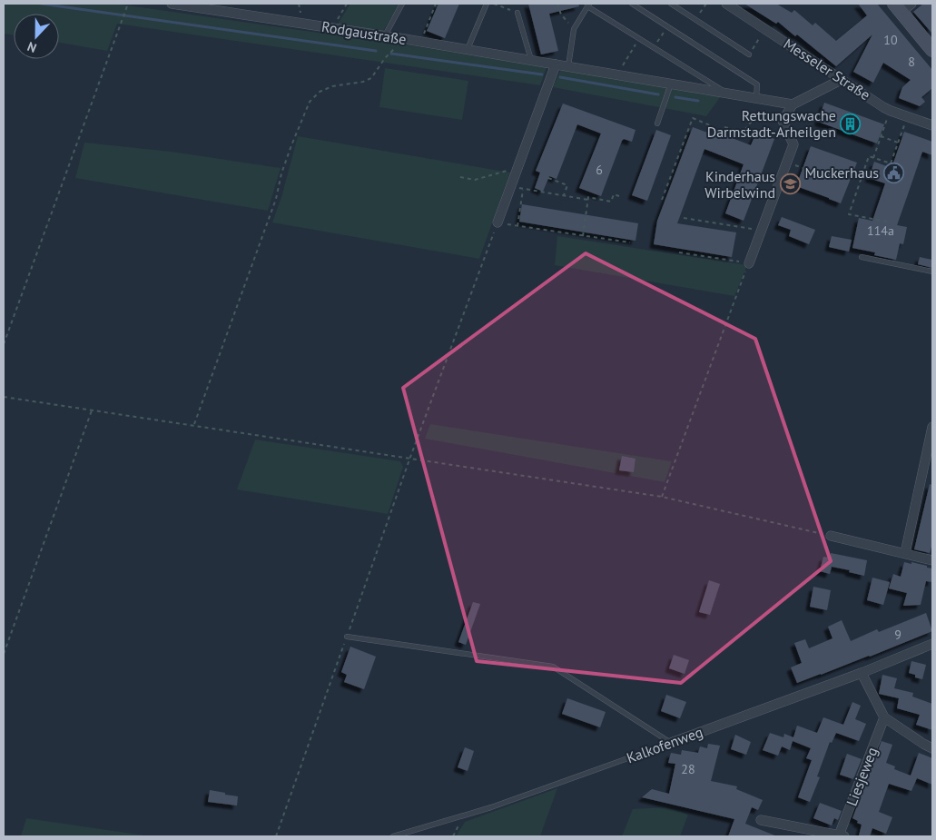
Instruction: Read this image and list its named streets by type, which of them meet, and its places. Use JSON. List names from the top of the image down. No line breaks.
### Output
{"streets":{"street":["Rodgaustraße","Messeler Straße","Kalkofenweg","Liesjeweg"]},"places":{"building":["Rettungswache Darmstadt-Arheilgen"],"public building":["Muckerhaus"],"school or university":["Kinderhaus Wirbelwind"]},"house_numbers":["10","8","6","114a","9","28"],"north":"bottom"}
